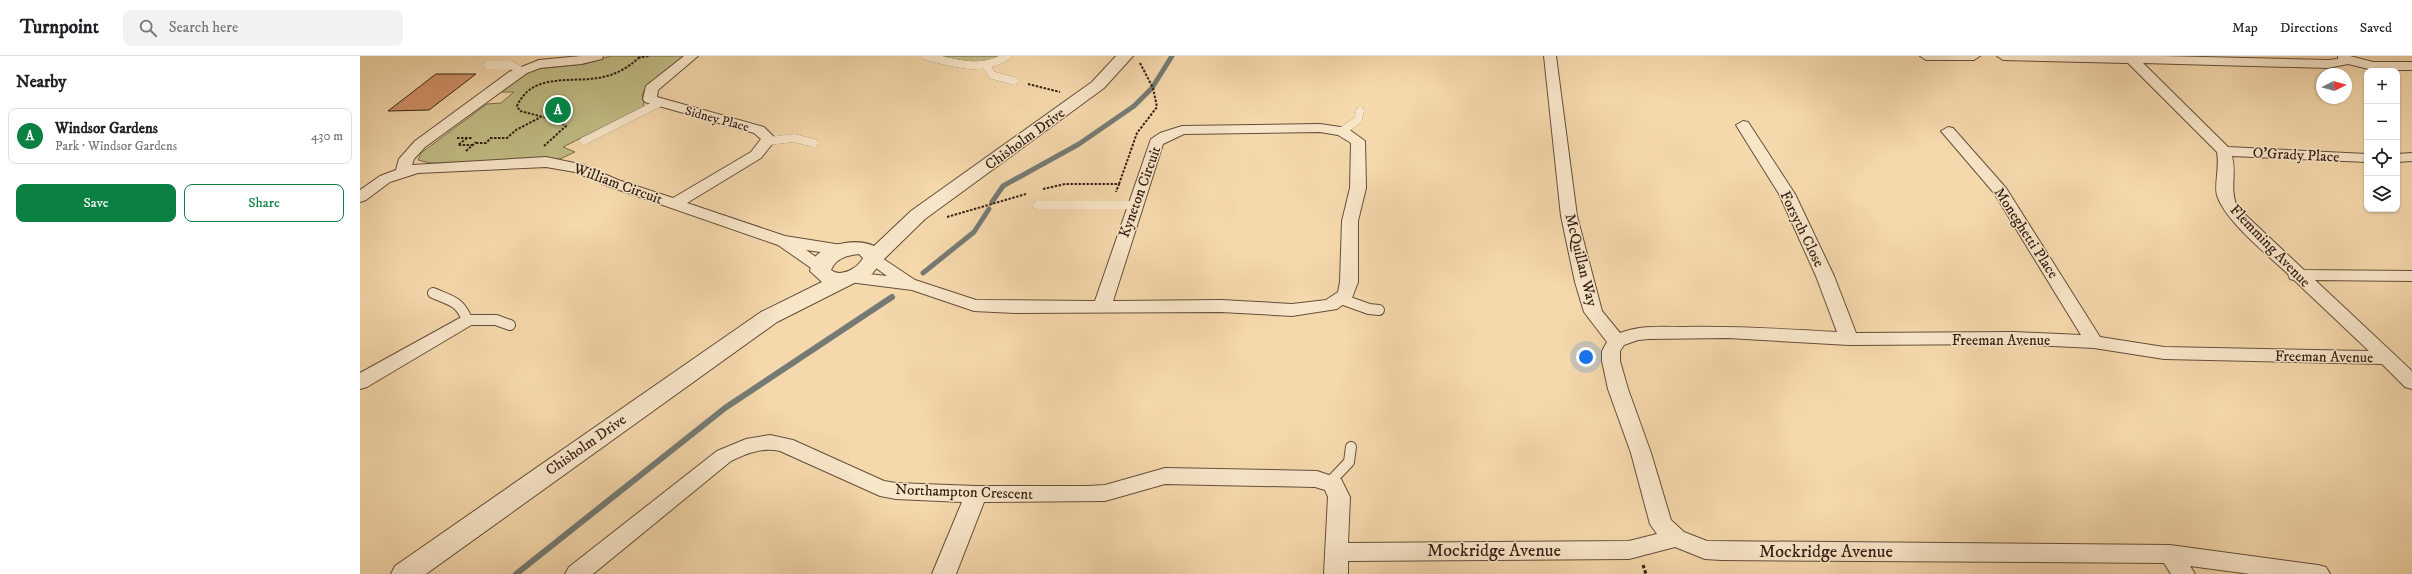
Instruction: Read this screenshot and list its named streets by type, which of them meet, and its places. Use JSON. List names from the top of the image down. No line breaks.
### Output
{"streets":{"street":["Sidney Place","Chisholm Drive","O'Grady Place","William Circuit","Kyneton Circuit","Forsyth Close","Moneghetti Place","Flemming Avenue","McQuillan Way","Freeman Avenue","Northampton Crescent","Mockridge Avenue"]},"crossings":[["Sidney Place","William Circuit"],["Chisholm Drive","William Circuit"],["O'Grady Place","Flemming Avenue"],["Forsyth Close","Freeman Avenue"],["Moneghetti Place","Freeman Avenue"],["Flemming Avenue","Freeman Avenue"],["McQuillan Way","Freeman Avenue"]],"north":"right","page":{"header":"Turnpoint","search":"Search here","nav":["Map","Directions","Saved"],"heading":"Nearby","map_buttons":["+","−"],"pins":"A","list":[{"mark":"A","name":"Windsor Gardens","note":"Park · Windsor Gardens","value":"430 m"}],"buttons":["Save","Share"]}}
